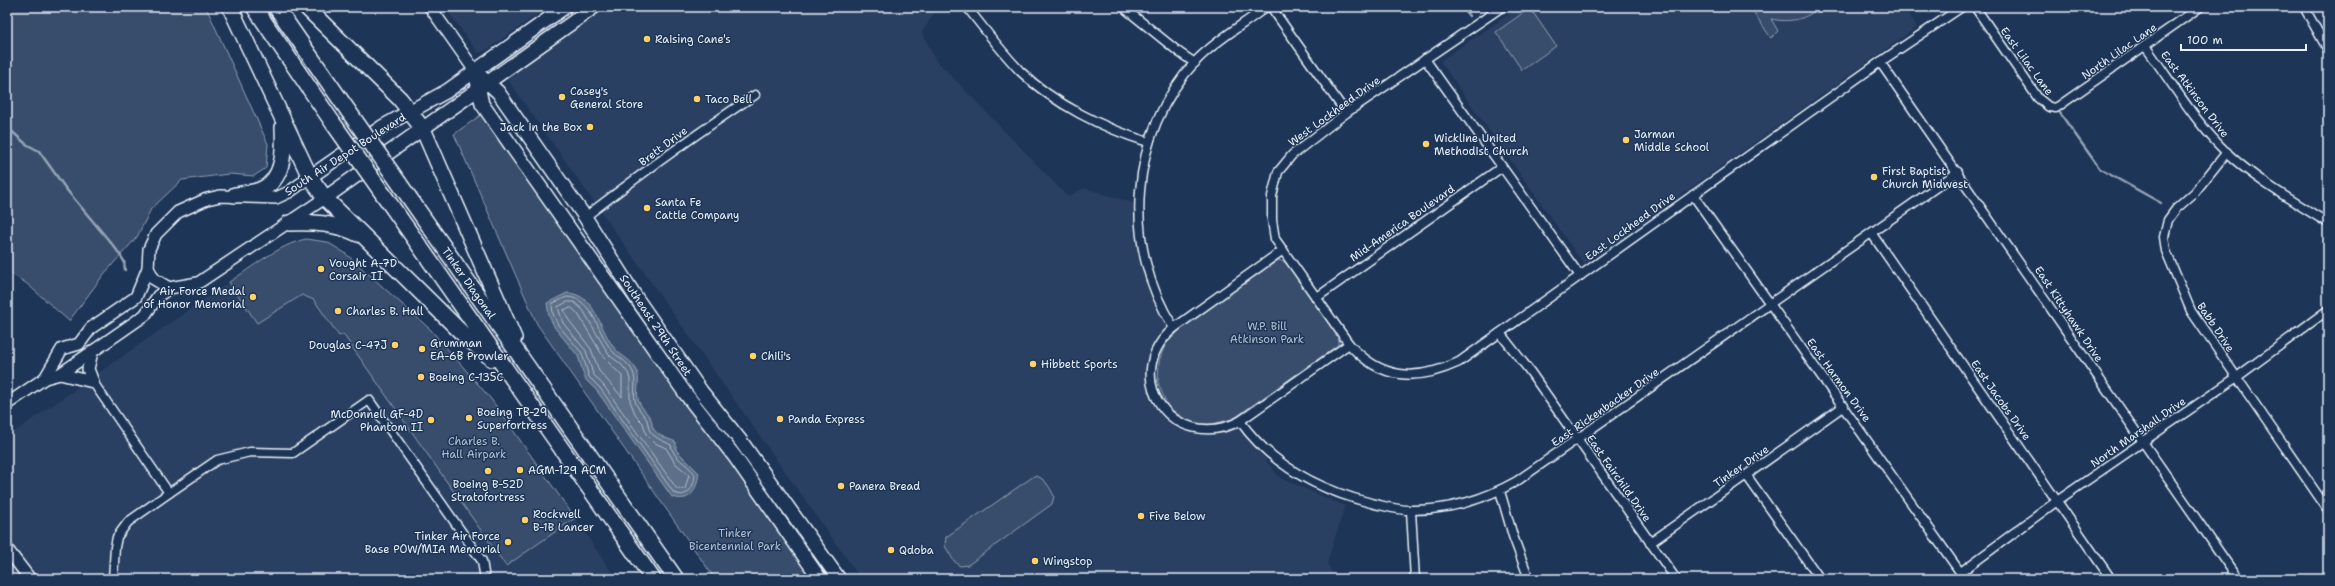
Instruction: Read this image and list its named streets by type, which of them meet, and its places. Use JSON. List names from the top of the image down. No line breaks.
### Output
{"streets":{"highway":["Tinker Diagonal"],"main road":["South Air Depot Boulevard","Southeast 29th Street"],"street":["North Lilac Lane","East Lilac Lane","East Atkinson Drive","West Lockheed Drive","Brett Drive","Mid-America Boulevard","East Lockheed Drive","East Kittyhawk Drive","Babb Drive","East Harmon Drive","East Jacobs Drive","East Rickenbacker Drive","North Marshall Drive","Tinker Drive","East Fairchild Drive"]},"crossings":[["North Lilac Lane","East Lilac Lane"],["North Lilac Lane","East Atkinson Drive"],["East Atkinson Drive","Babb Drive"],["West Lockheed Drive","Mid-America Boulevard"],["West Lockheed Drive","East Lockheed Drive"],["Brett Drive","Southeast 29th Street"],["South Air Depot Boulevard","Southeast 29th Street"],["Mid-America Boulevard","East Lockheed Drive"],["East Lockheed Drive","East Kittyhawk Drive"],["East Lockheed Drive","East Harmon Drive"],["East Lockheed Drive","East Fairchild Drive"],["East Kittyhawk Drive","East Rickenbacker Drive"],["East Kittyhawk Drive","North Marshall Drive"],["Babb Drive","North Marshall Drive"],["East Harmon Drive","East Rickenbacker Drive"],["East Harmon Drive","North Marshall Drive"],["East Harmon Drive","Tinker Drive"],["East Jacobs Drive","East Rickenbacker Drive"],["East Jacobs Drive","North Marshall Drive"],["East Rickenbacker Drive","East Fairchild Drive"],["Tinker Drive","East Fairchild Drive"]],"parks":["W.P. Bill Atkinson Park","Charles B. Hall Airpark","Tinker Bicentennial Park"],"places":["Raising Cane's","Casey's General Store","Taco Bell","Jack in the Box","Jarman Middle School","Wickline United Methodist Church","First Baptist Church Midwest","Santa Fe Cattle Company","Vought A-7D Corsair II","Air Force Medal of Honor Memorial","Charles B. Hall","Douglas C-47J","Grumman EA-6B Prowler","Chili's","Hibbett Sports","Boeing C-135C","Boeing TB-29 Superfortress","Panda Express","McDonnell GF-4D Phantom II","AGM-129 ACM","Boeing B-52D Stratofortress","Panera Bread","Five Below","Rockwell B-1B Lancer","Tinker Air Force Base POW/MIA Memorial","Qdoba","Wingstop"],"scale_bar":"100 m"}
